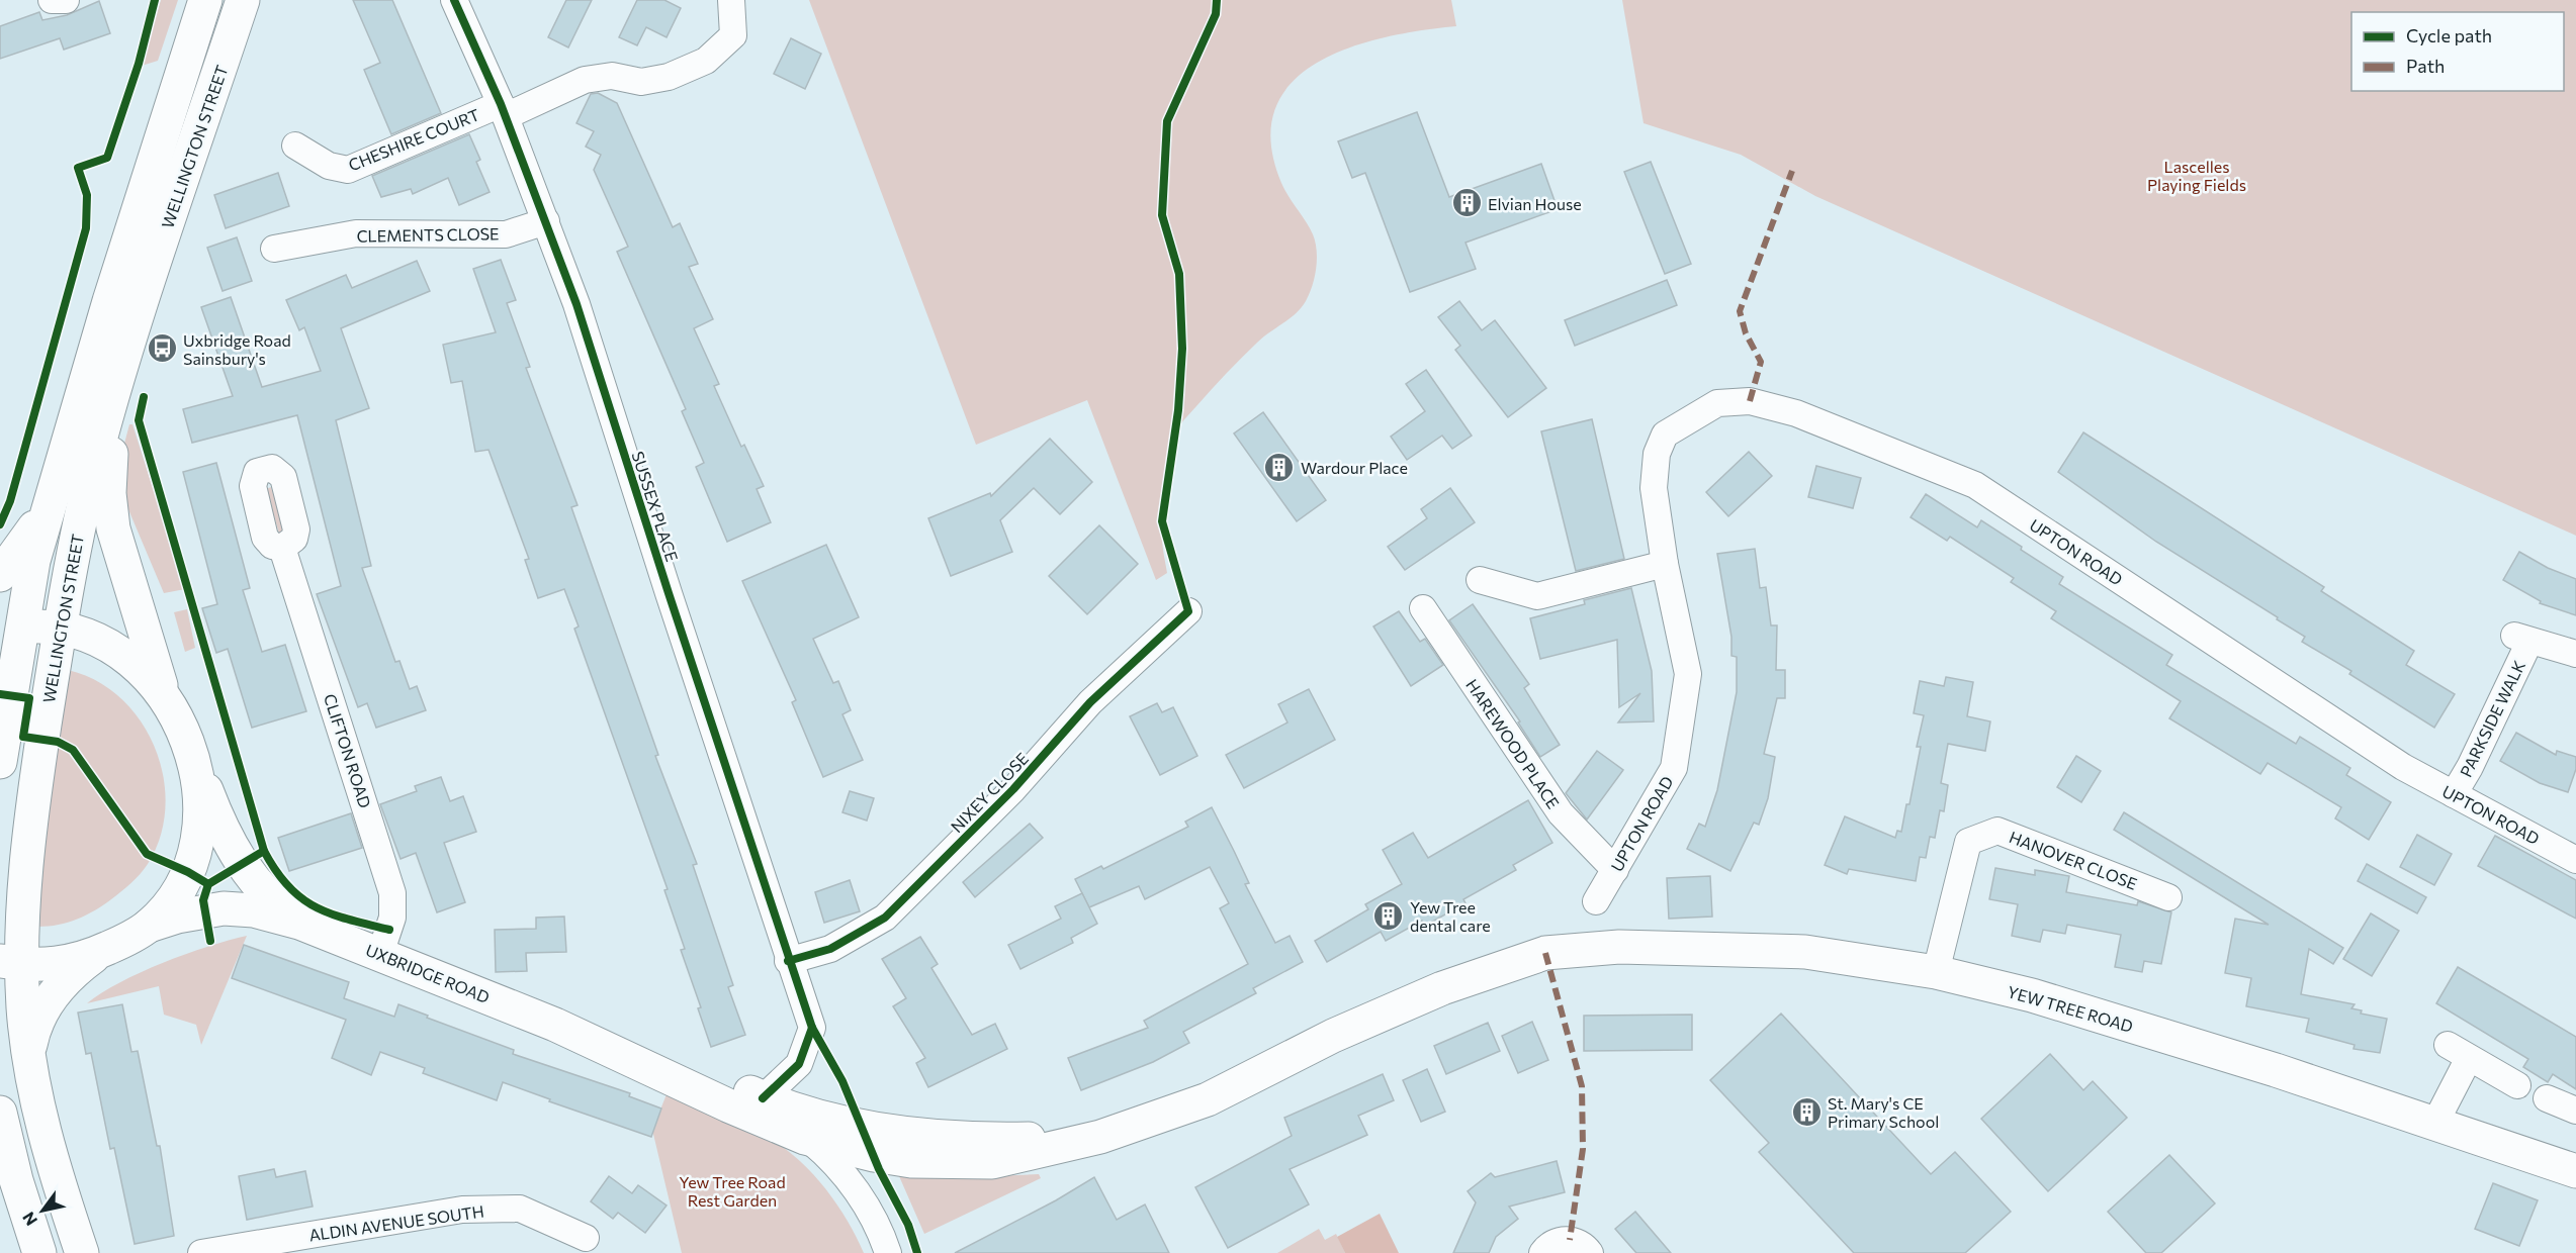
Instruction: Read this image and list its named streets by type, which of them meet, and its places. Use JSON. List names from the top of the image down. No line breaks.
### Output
{"streets":{"main road":["WELLINGTON STREET","UXBRIDGE ROAD","YEW TREE ROAD"],"street":["CHESHIRE COURT","CLEMENTS CLOSE","SUSSEX PLACE","UPTON ROAD","PARKSIDE WALK","HAREWOOD PLACE","CLIFTON ROAD","NIXEY CLOSE","HANOVER CLOSE","ALDIN AVENUE SOUTH"]},"crossings":[["CHESHIRE COURT","SUSSEX PLACE"],["CLEMENTS CLOSE","SUSSEX PLACE"],["SUSSEX PLACE","NIXEY CLOSE"],["UPTON ROAD","PARKSIDE WALK"],["UPTON ROAD","HAREWOOD PLACE"],["CLIFTON ROAD","UXBRIDGE ROAD"],["HANOVER CLOSE","YEW TREE ROAD"]],"parks":["Lascelles Playing Fields","Yew Tree Road Rest Garden"],"places":{"building":["Elvian House","Wardour Place","Yew Tree dental care","St. Mary's CE Primary School"],"bus stop":["Uxbridge Road Sainsbury's"]},"legend":["Cycle path","Path"],"north":"bottom left"}
